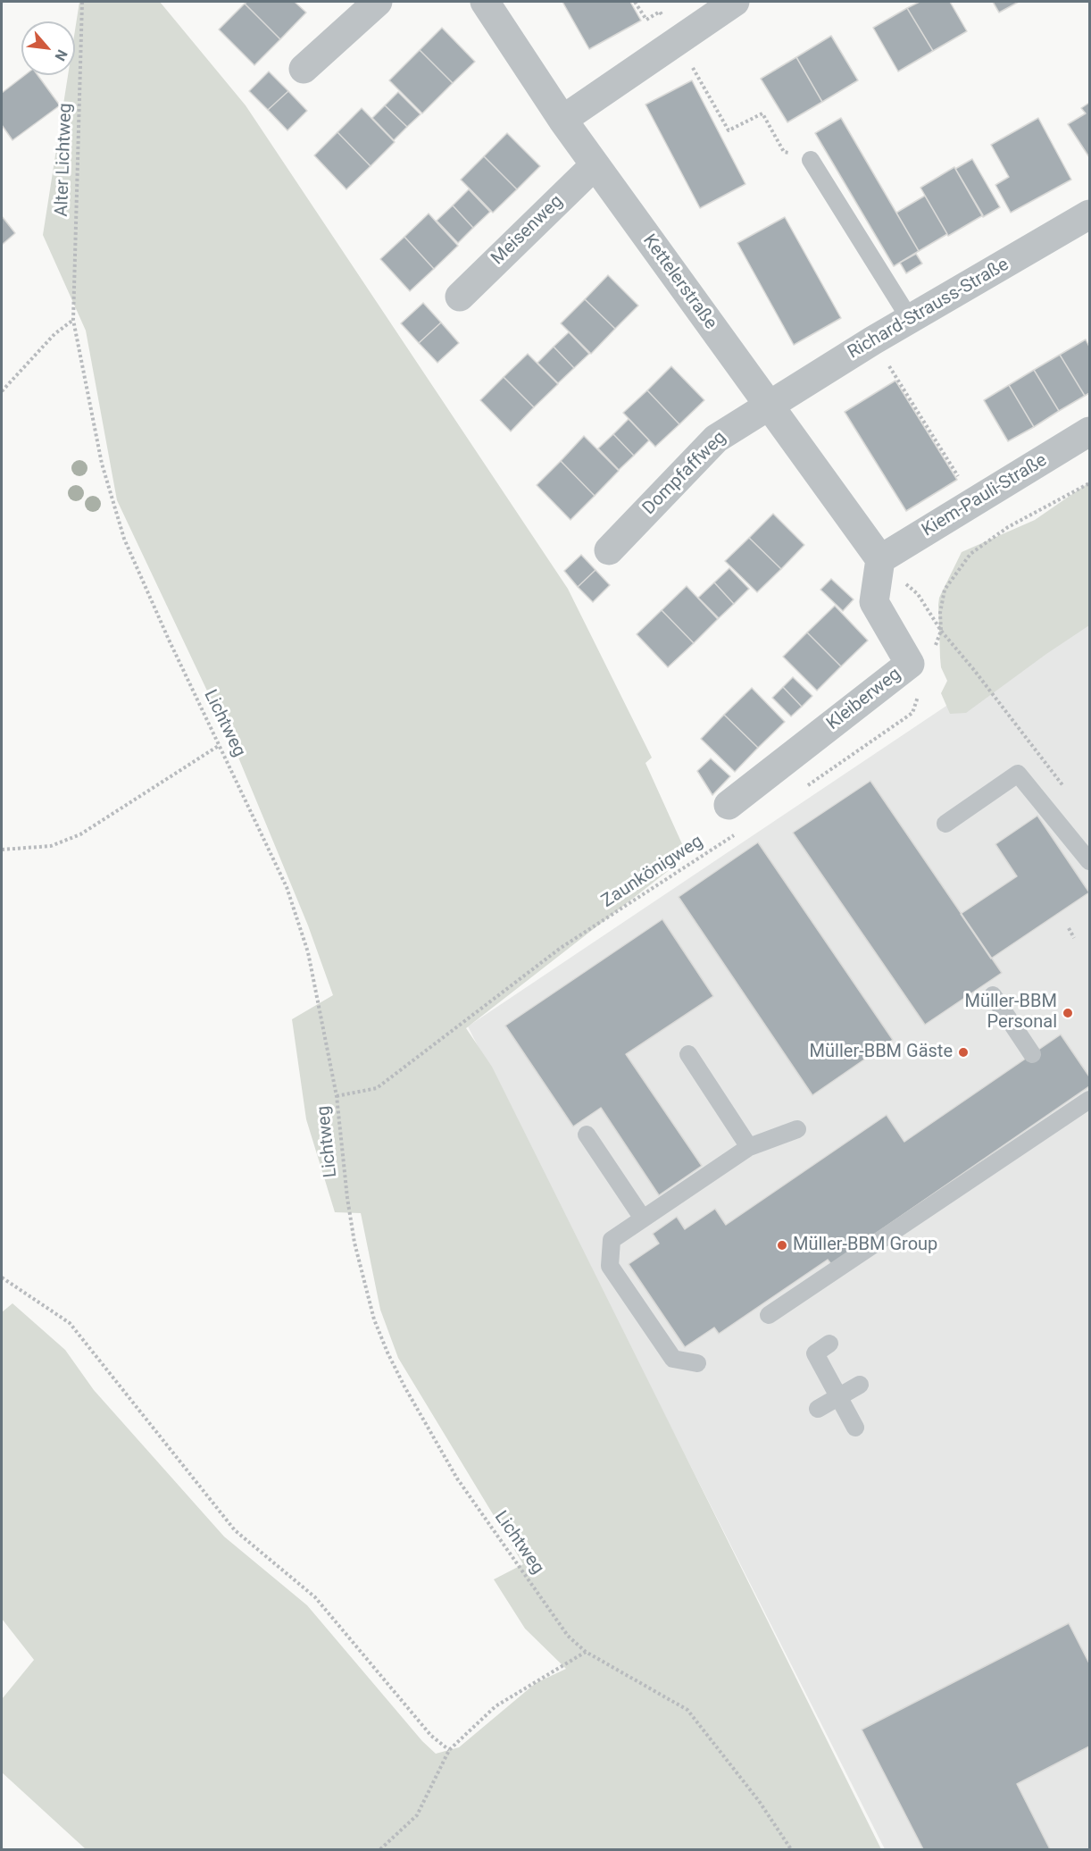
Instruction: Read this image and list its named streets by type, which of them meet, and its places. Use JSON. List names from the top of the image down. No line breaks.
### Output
{"streets":{"street":["Meisenweg","Kettelerstraße","Richard-Strauss-Straße","Dompfaffweg","Kiem-Pauli-Straße","Kleiberweg"],"path":["Alter Lichtweg","Lichtweg","Zaunkönigweg"]},"crossings":[["Alter Lichtweg","Lichtweg"],["Meisenweg","Kettelerstraße"],["Kettelerstraße","Richard-Strauss-Straße"],["Kettelerstraße","Dompfaffweg"],["Kettelerstraße","Kiem-Pauli-Straße"],["Kettelerstraße","Kleiberweg"],["Richard-Strauss-Straße","Dompfaffweg"],["Kiem-Pauli-Straße","Kleiberweg"],["Lichtweg","Zaunkönigweg"]],"places":["Müller-BBM Personal","Müller-BBM Gäste","Müller-BBM Group"],"north":"bottom right"}
